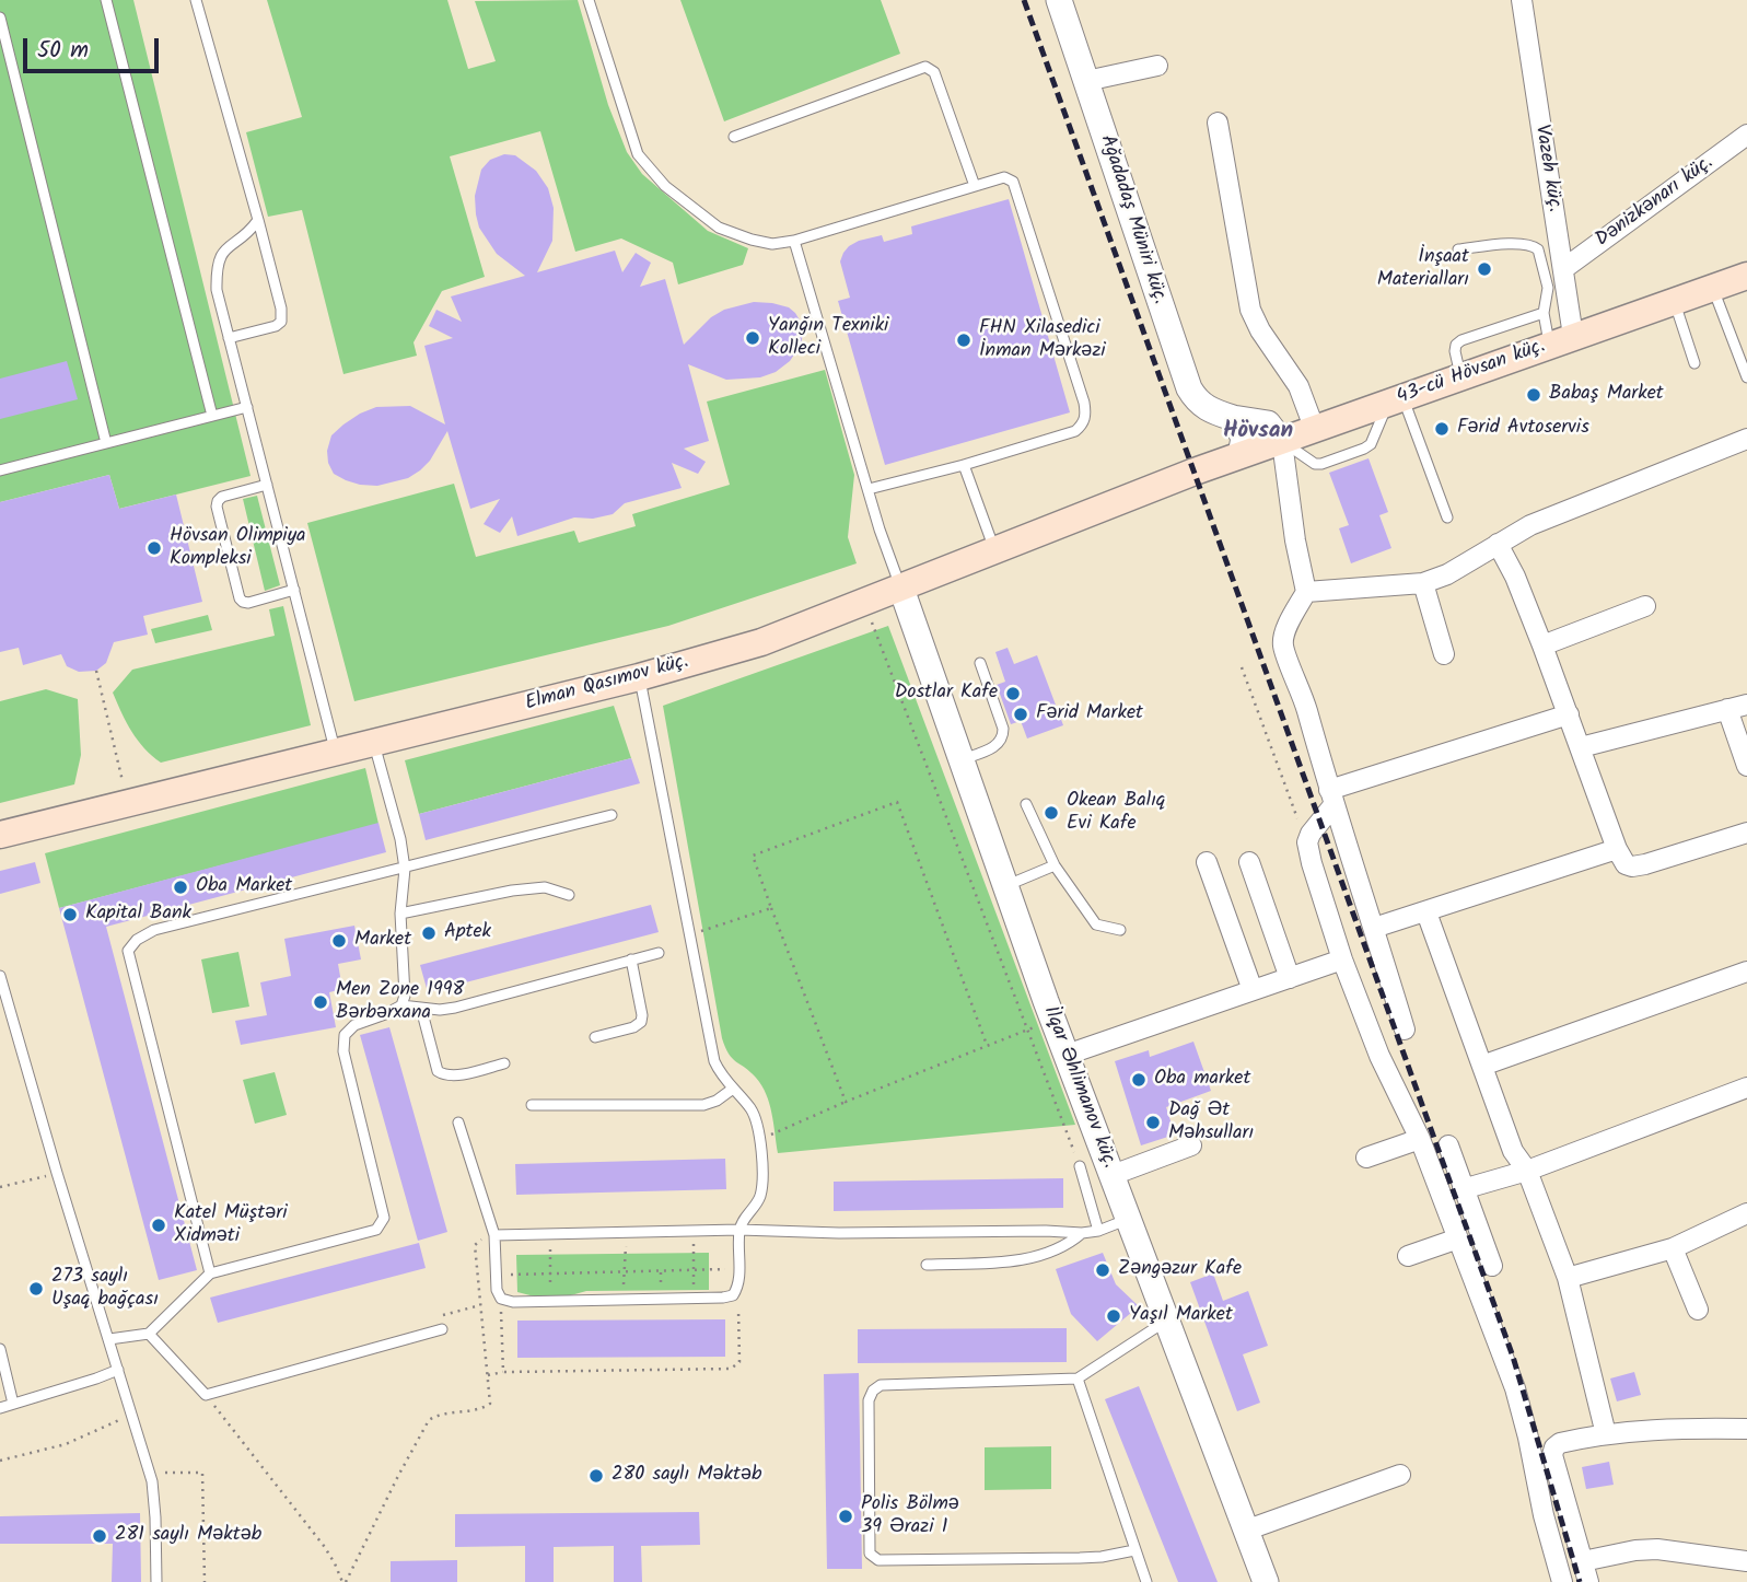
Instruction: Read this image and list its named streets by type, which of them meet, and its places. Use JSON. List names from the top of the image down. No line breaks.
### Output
{"streets":{"main road":["43-cü Hövsan küç.","Elman Qasımov küç."],"street":["Vazeh küç.","Dənizkənarı küç.","Ağadadaş Müniri küç.","İlqar Əhlimanov küç."]},"crossings":[["Vazeh küç.","Dənizkənarı küç."],["Vazeh küç.","43-cü Hövsan küç."],["Ağadadaş Müniri küç.","43-cü Hövsan küç."],["43-cü Hövsan küç.","Elman Qasımov küç."],["Elman Qasımov küç.","İlqar Əhlimanov küç."]],"districts":["Hövsan"],"places":["İnşaat Materialları","Yanğın Texniki Kolleci","FHN Xilasedici İnman Mərkəzi","Babaş Market","Fərid Avtoservis","Hövsan Olimpiya Kompleksi","Dostlar Kafe","Fərid Market","Okean Balıq Evi Kafe","Oba Market","Kapital Bank","Aptek","Market","Men Zone 1998 Bərbərxana","Oba market","Dağ Ət Məhsulları","Katel Müştəri Xidməti","Zəngəzur Kafe","273 saylı Uşaq bağçası","Yaşıl Market","280 saylı Məktəb","Polis Bölmə 39 Ərazi 1","281 saylı Məktəb"],"scale_bar":"50 m"}
